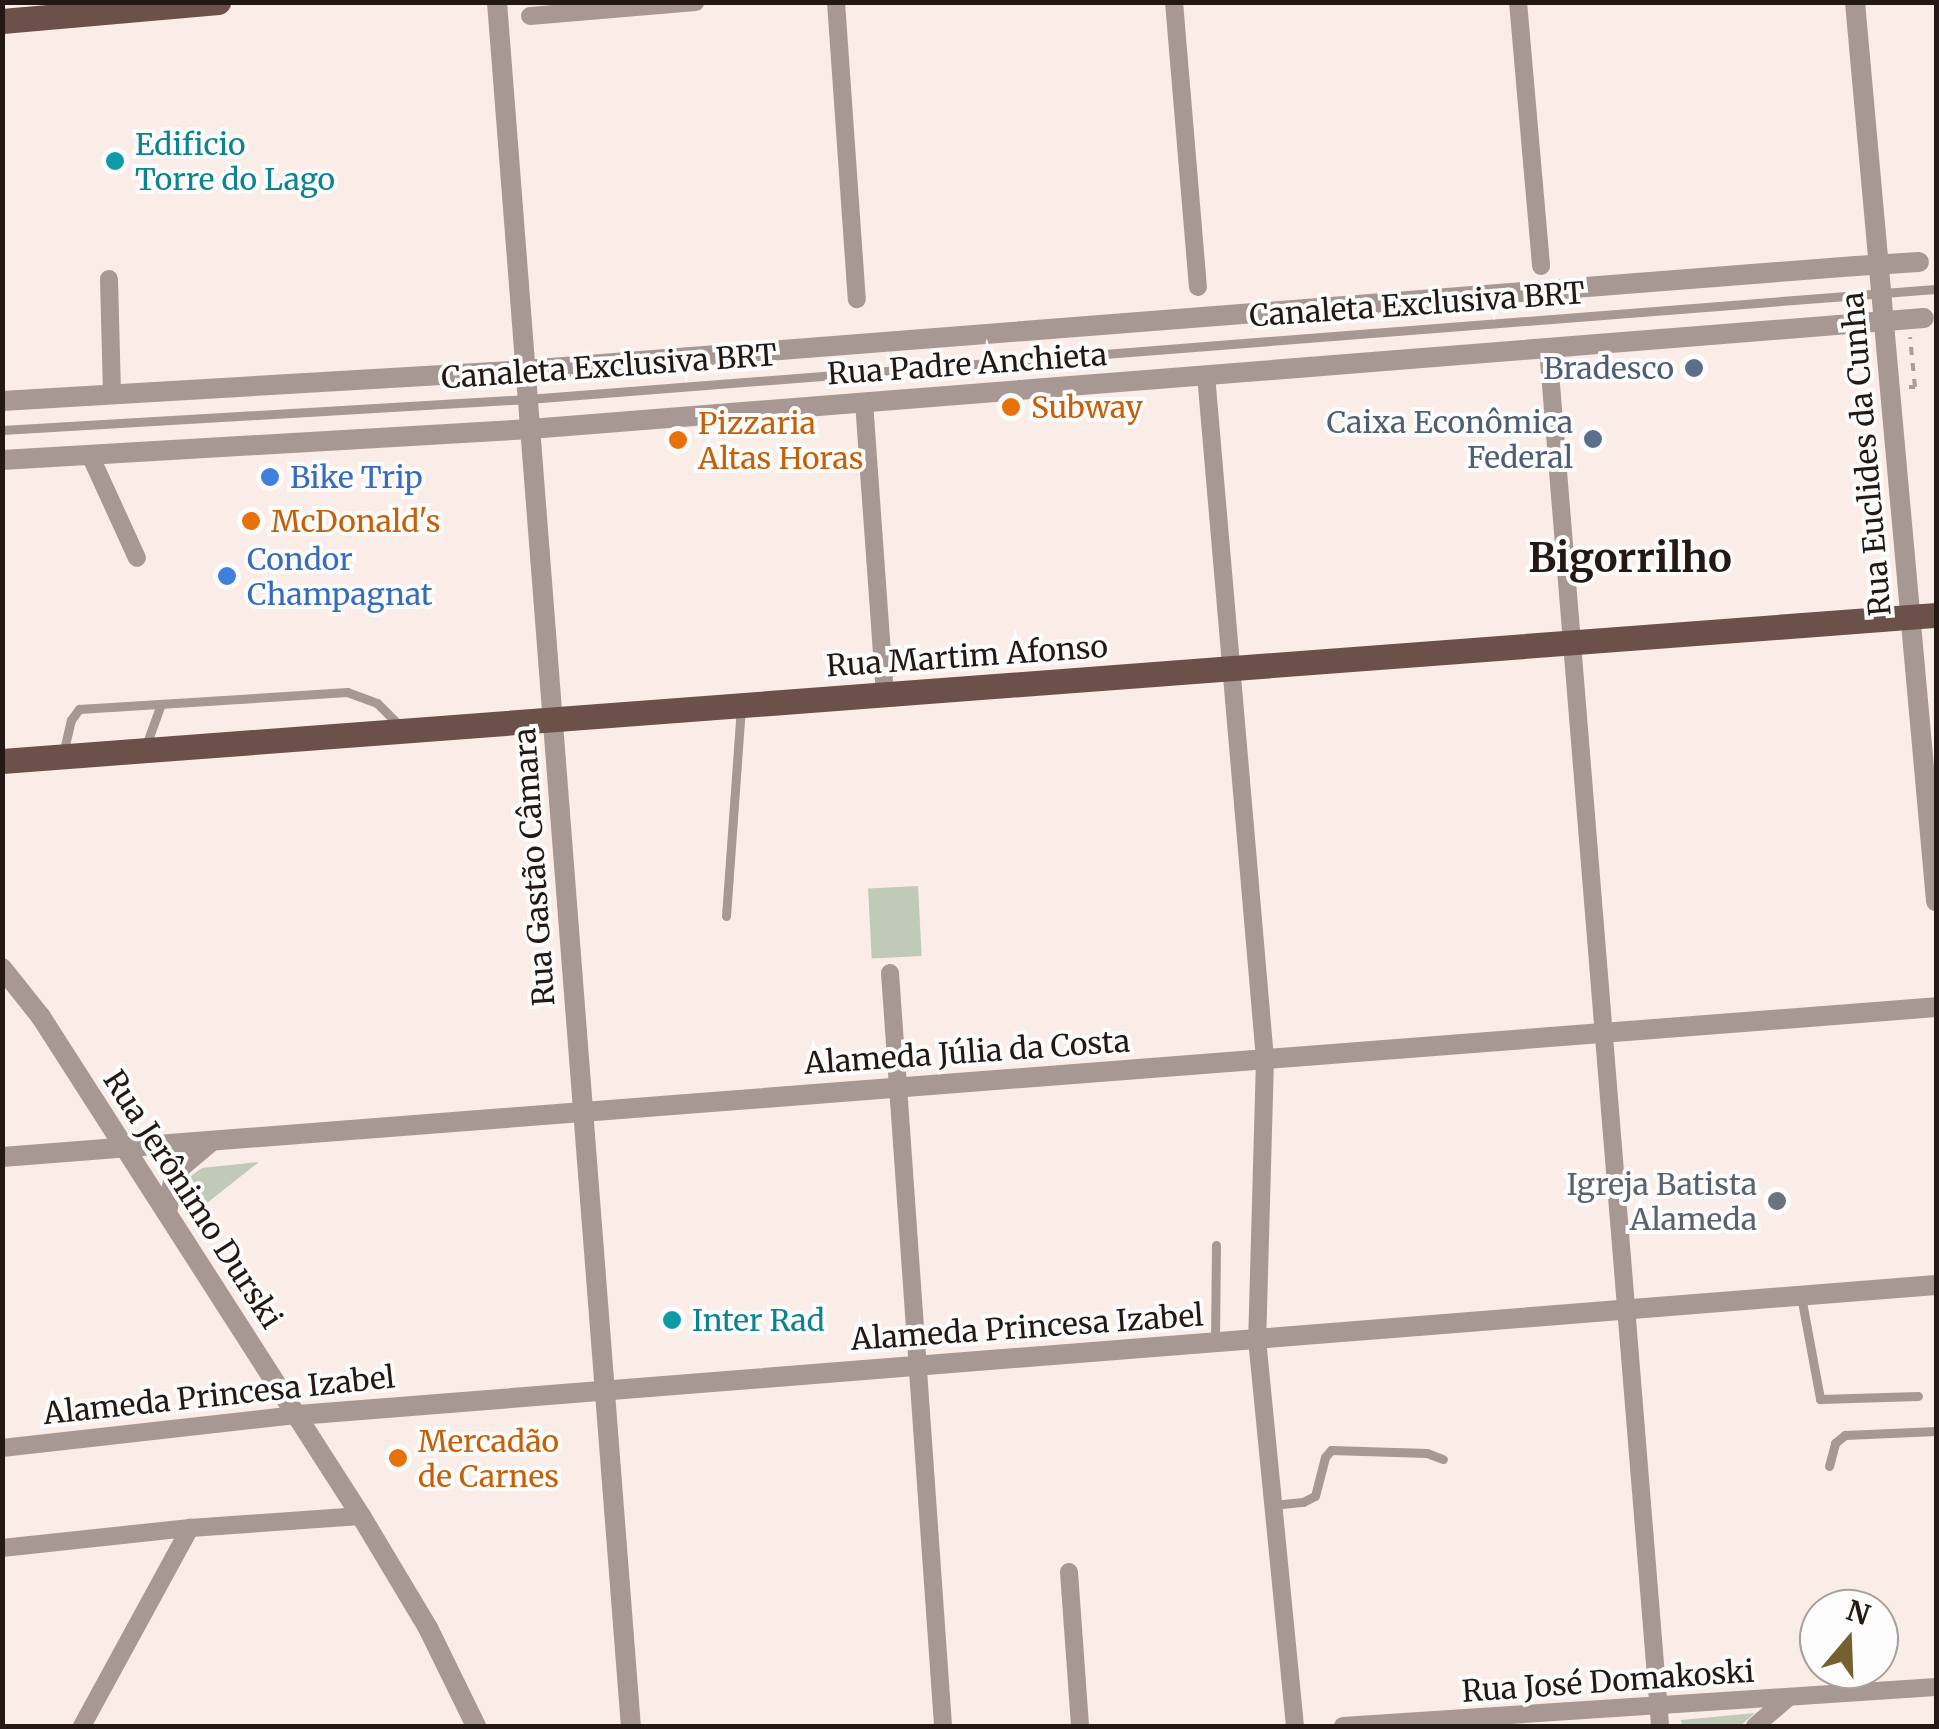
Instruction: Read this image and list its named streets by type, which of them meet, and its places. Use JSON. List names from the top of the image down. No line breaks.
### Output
{"streets":{"main road":["Rua Martim Afonso"],"street":["Rua Padre Anchieta","Rua Euclides da Cunha","Rua Gastão Câmara","Alameda Júlia da Costa","Rua Jerônimo Durski","Alameda Princesa Izabel","Rua José Domakoski"],"lane":["Canaleta Exclusiva BRT"]},"crossings":[["Canaleta Exclusiva BRT","Rua Gastão Câmara"],["Rua Padre Anchieta","Rua Gastão Câmara"],["Rua Euclides da Cunha","Rua Martim Afonso"],["Rua Martim Afonso","Rua Gastão Câmara"],["Rua Gastão Câmara","Alameda Júlia da Costa"],["Rua Gastão Câmara","Alameda Princesa Izabel"],["Alameda Júlia da Costa","Rua Jerônimo Durski"],["Rua Jerônimo Durski","Alameda Princesa Izabel"]],"districts":["Bigorrilho"],"places":["Edificio Torre do Lago","Bradesco","Subway","Caixa Econômica Federal","Pizzaria Altas Horas","Bike Trip","McDonald's","Condor Champagnat","Igreja Batista Alameda","Inter Rad","Mercadão de Carnes"],"north":"top"}
